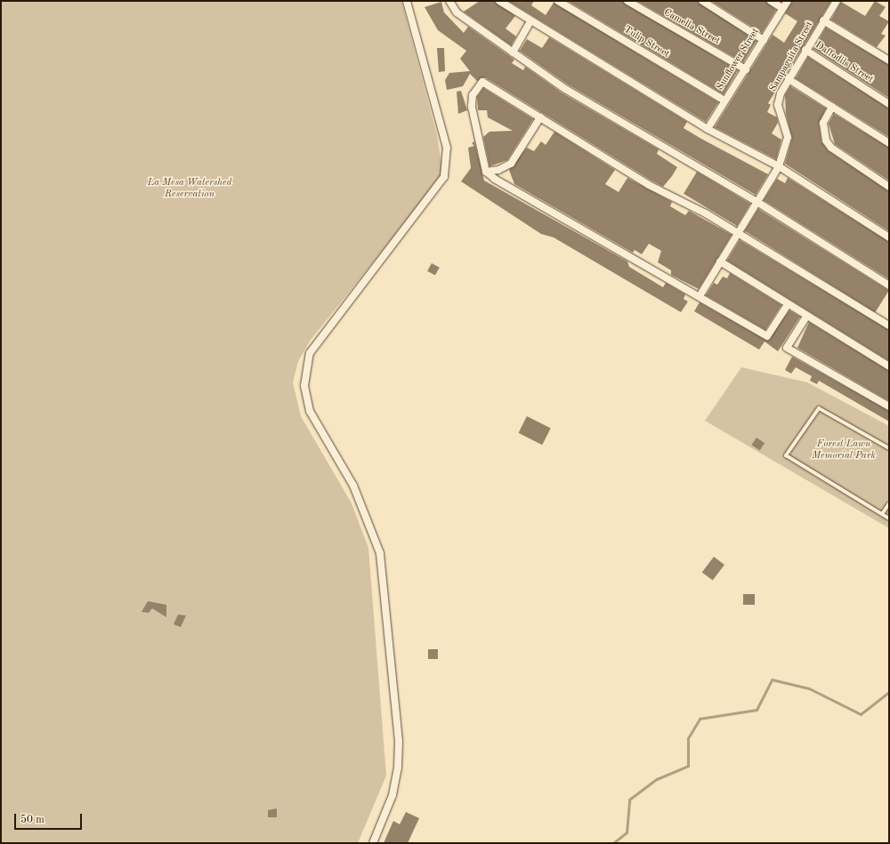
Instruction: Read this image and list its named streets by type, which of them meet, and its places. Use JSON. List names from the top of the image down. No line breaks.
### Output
{"streets":{"street":["Camella Street","Tulip Street","Sampaguita Street","Sunflower Street","Daffodils Street"]},"crossings":[["Camella Street","Sunflower Street"],["Tulip Street","Sunflower Street"],["Sampaguita Street","Daffodils Street"]],"parks":["La Mesa Watershed Reservation","Forest Lawn Memorial Park"],"scale_bar":"50 m"}
